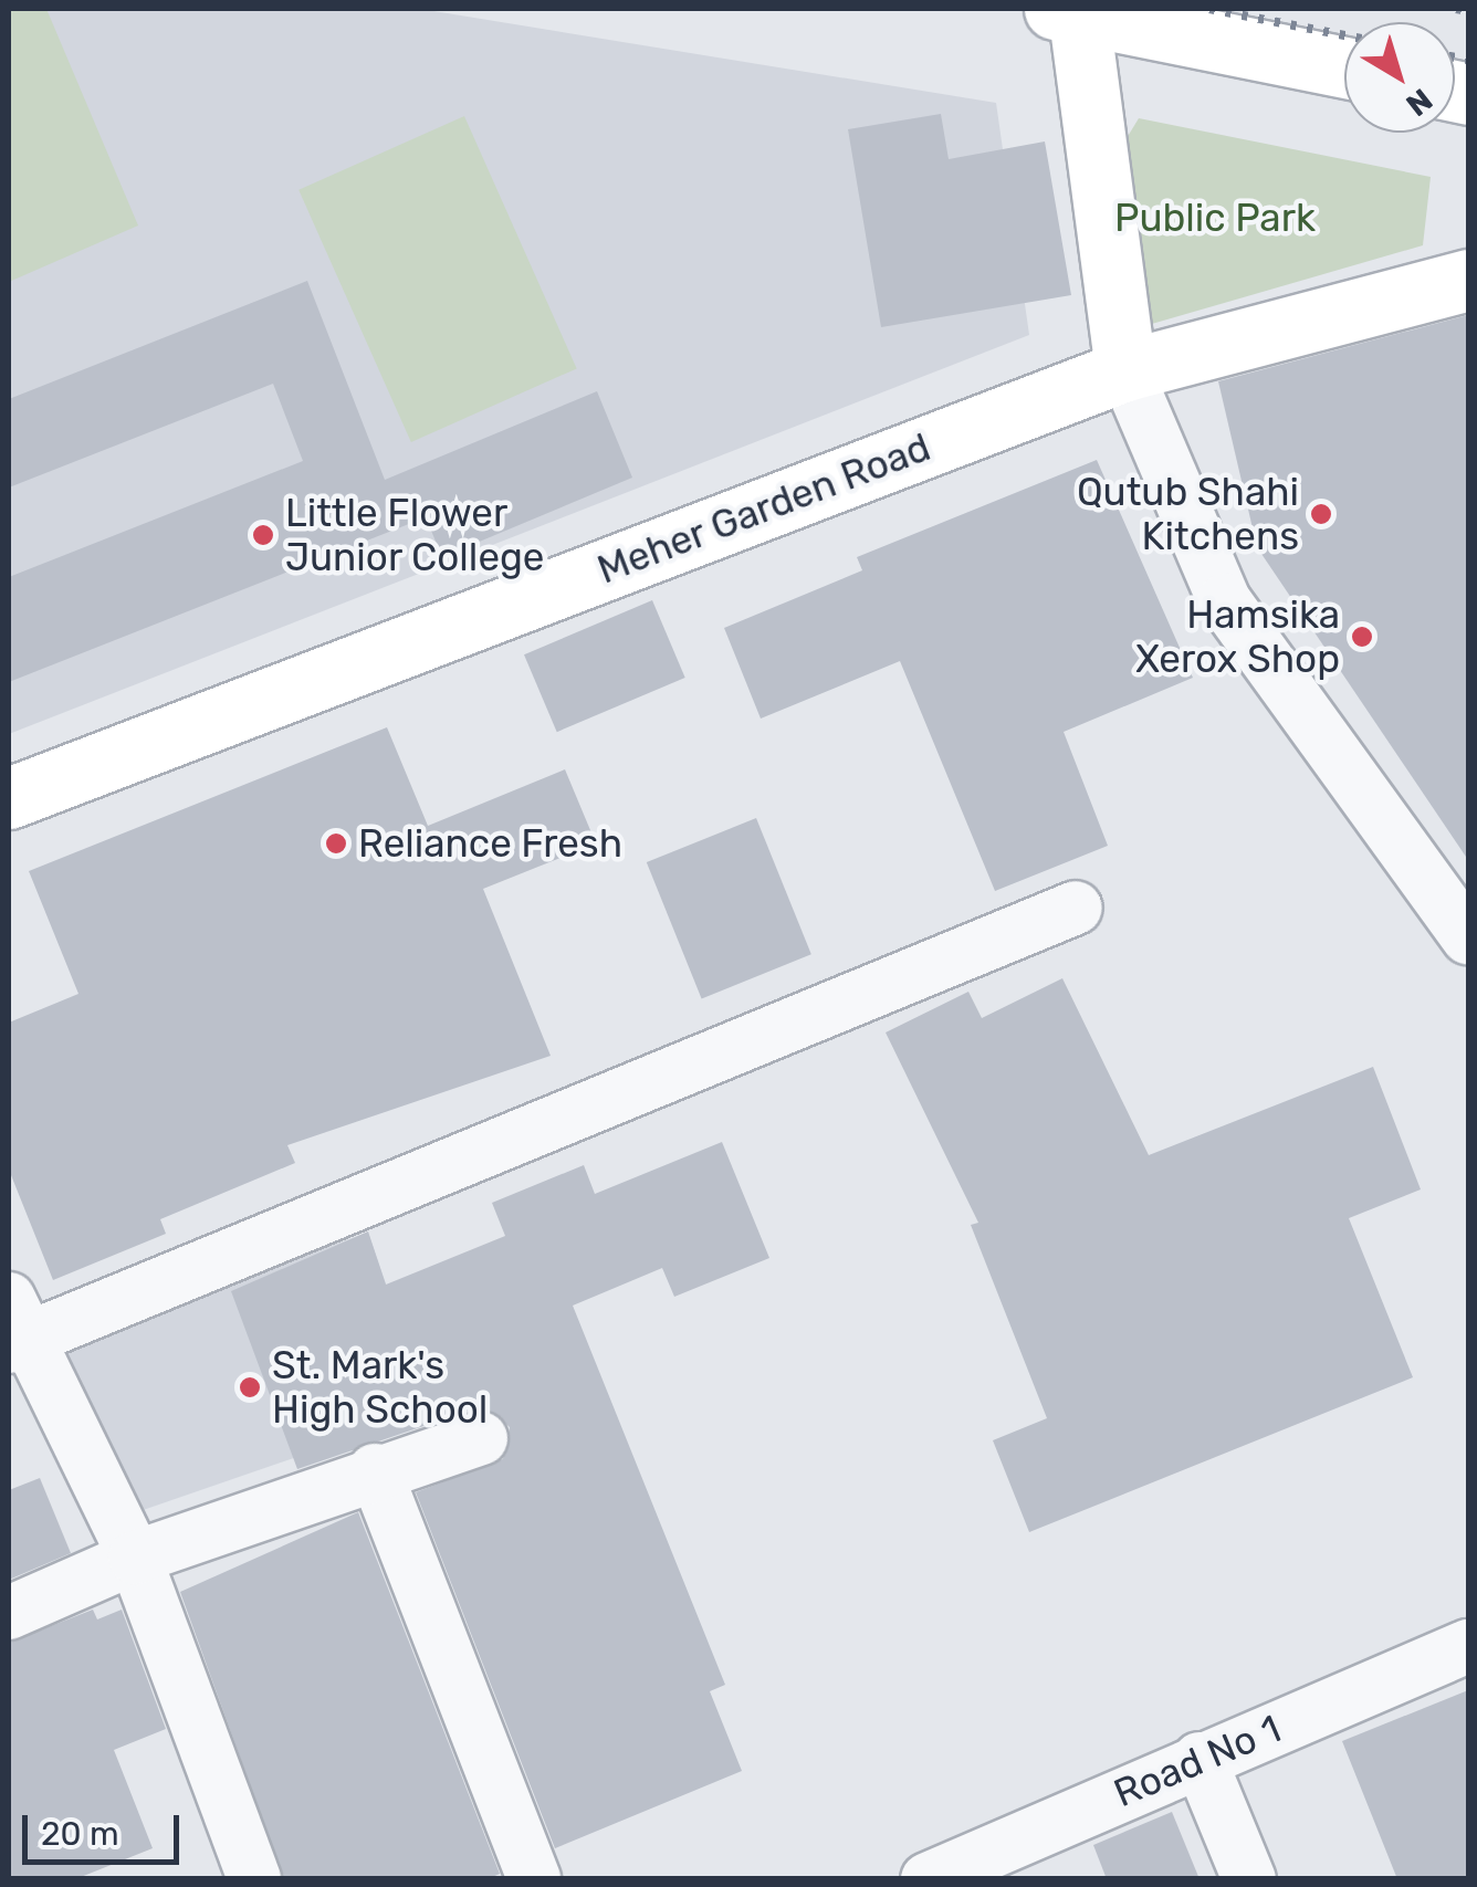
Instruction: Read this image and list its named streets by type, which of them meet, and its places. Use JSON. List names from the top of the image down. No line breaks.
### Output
{"streets":{"main road":["Meher Garden Road"],"street":["Road No 1"]},"parks":["Public Park"],"places":["Qutub Shahi Kitchens","Little Flower Junior College","Hamsika Xerox Shop","Reliance Fresh","St. Mark's High School"],"scale_bar":"20 m","north":"bottom right"}
